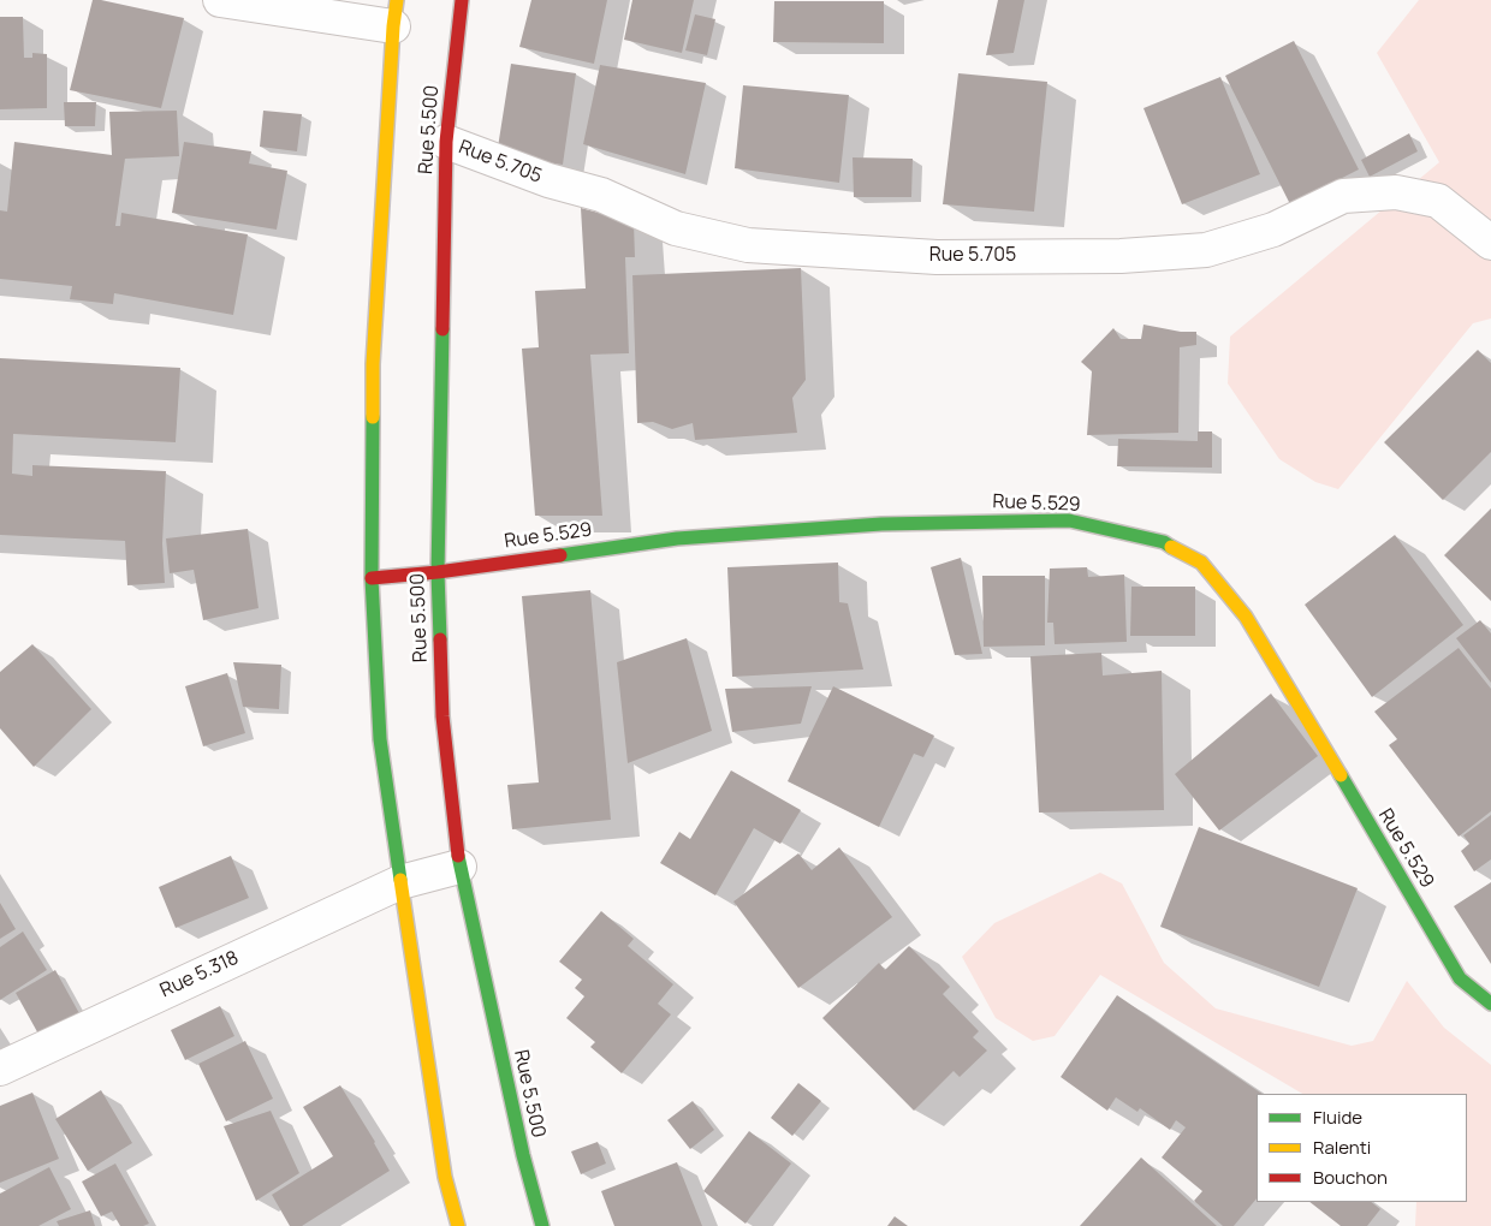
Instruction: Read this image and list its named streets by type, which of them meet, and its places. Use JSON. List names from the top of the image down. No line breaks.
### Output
{"streets":{"main road":["Rue 5.500","Rue 5.529"],"street":["Rue 5.705","Rue 5.318"]},"crossings":[["Rue 5.500","Rue 5.705"],["Rue 5.500","Rue 5.529"],["Rue 5.500","Rue 5.318"]],"legend":["Fluide","Ralenti","Bouchon"]}
